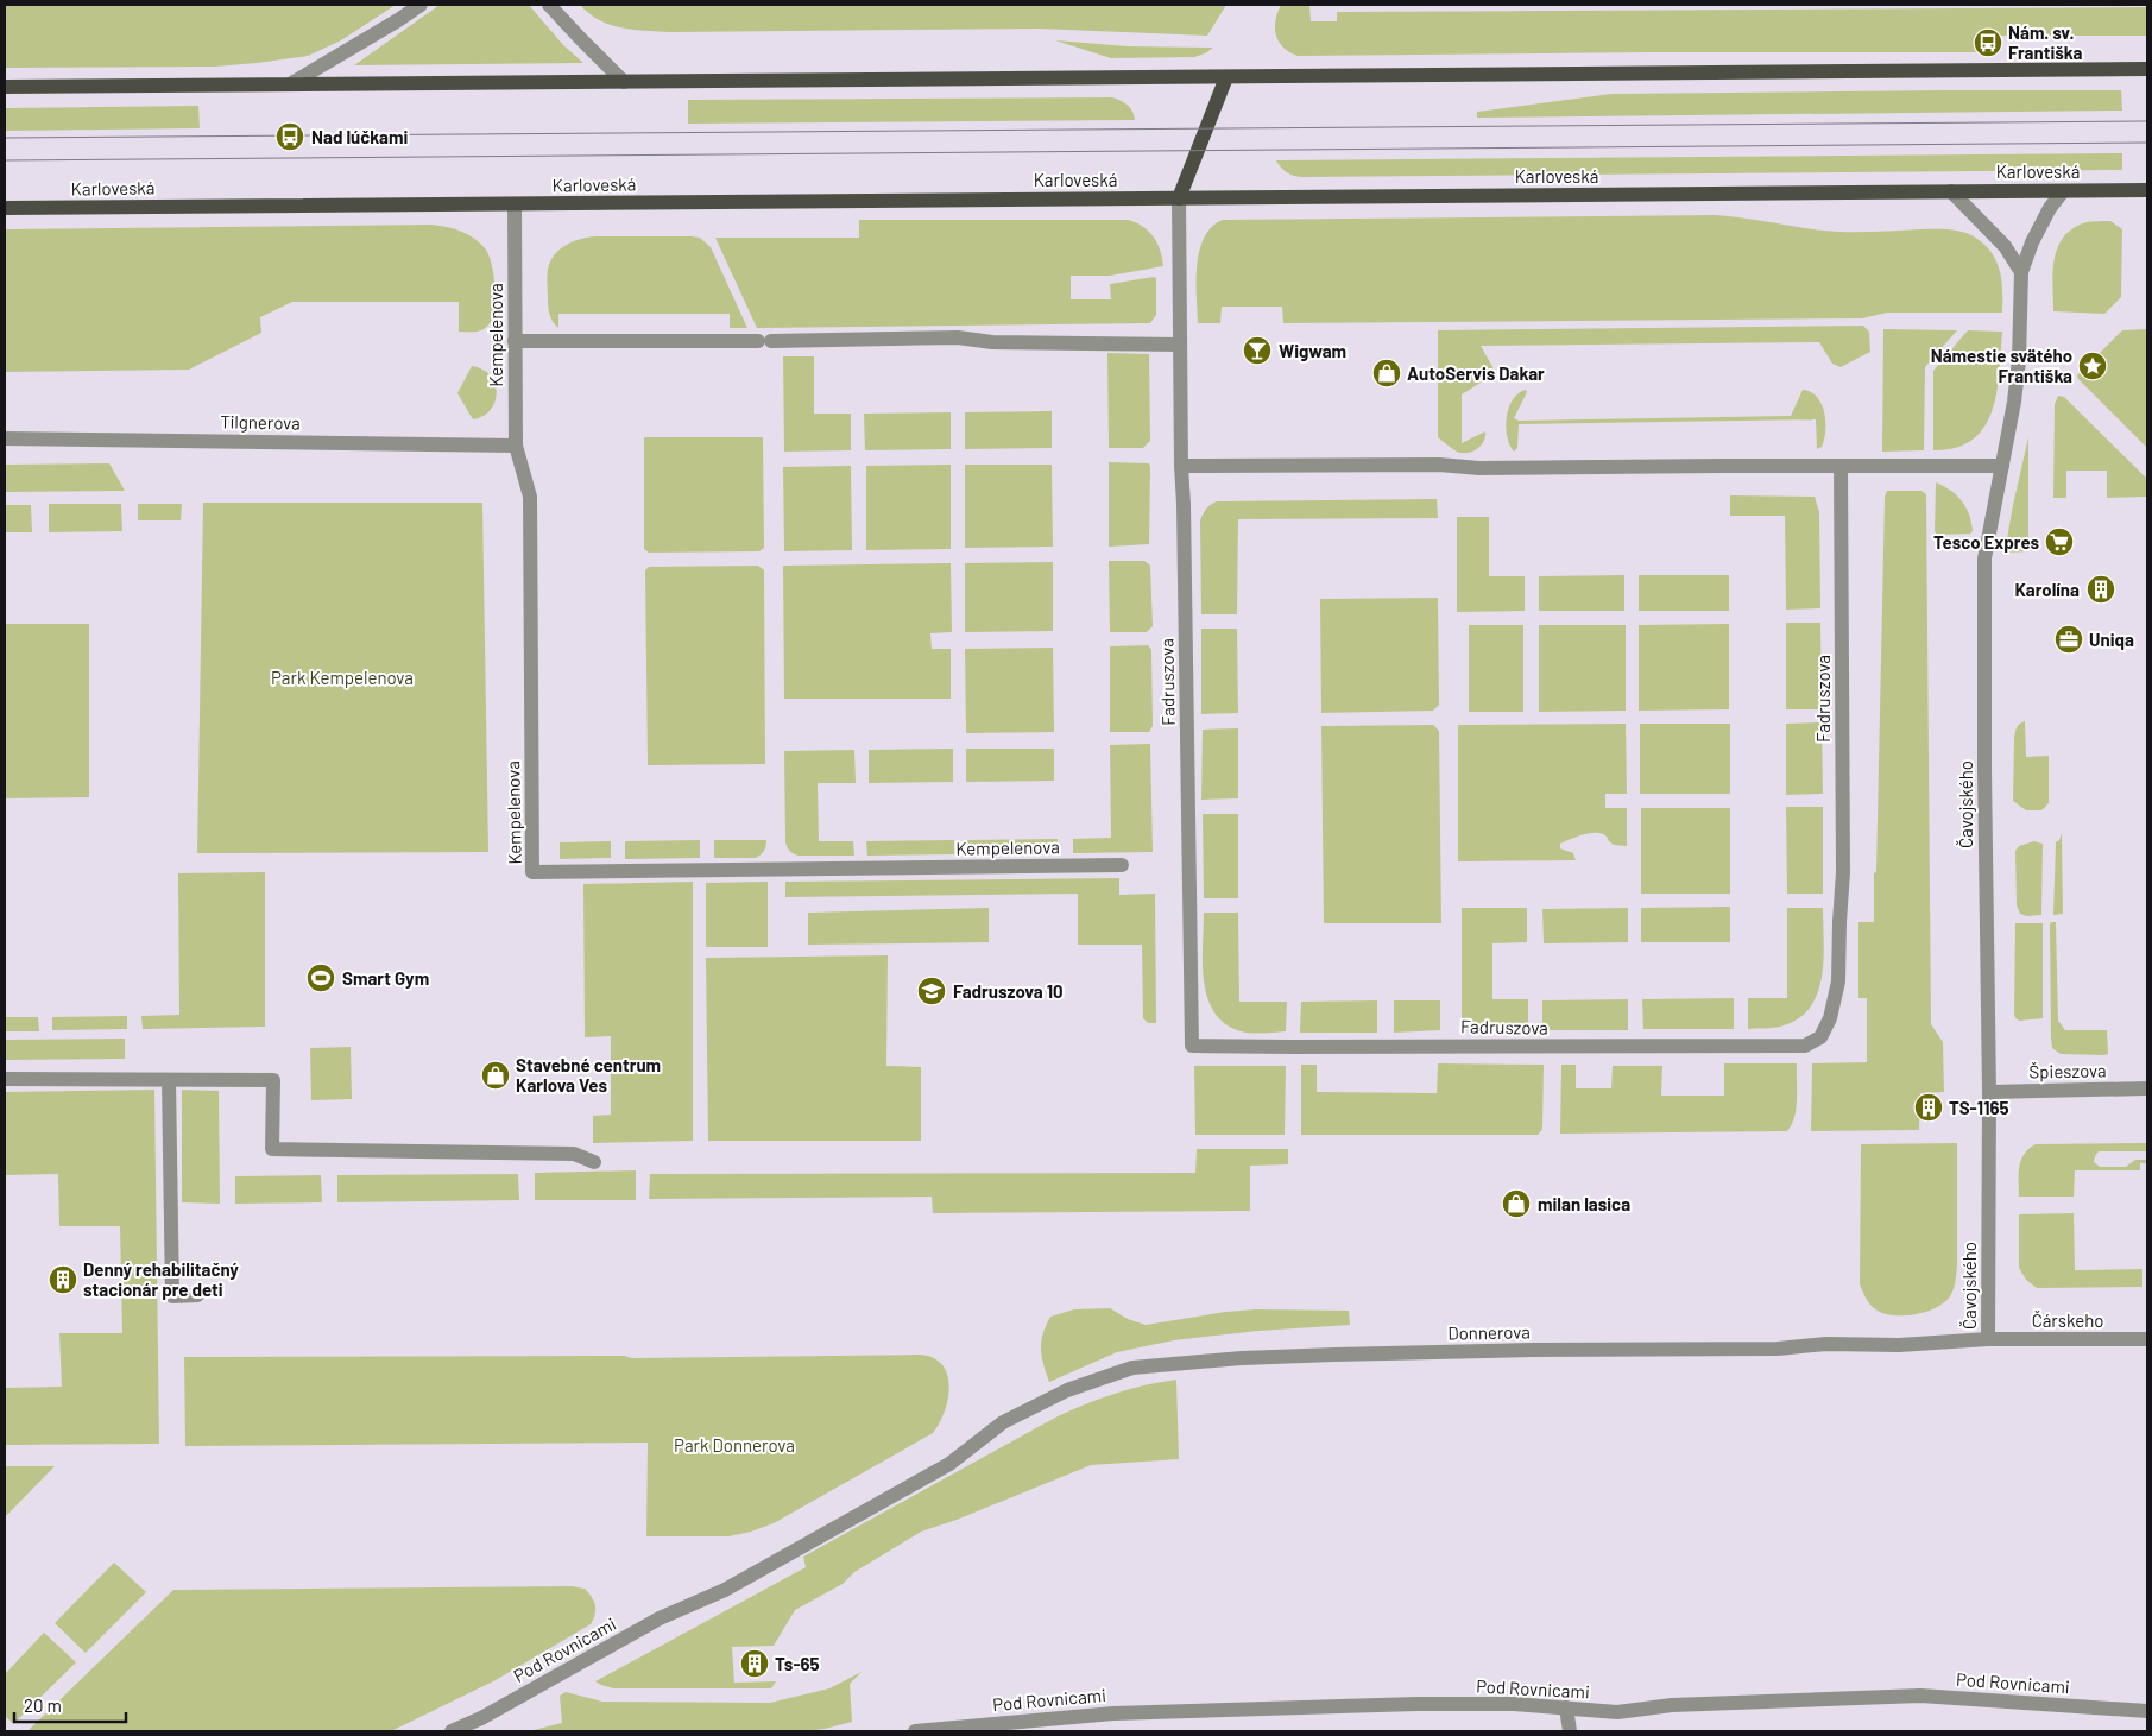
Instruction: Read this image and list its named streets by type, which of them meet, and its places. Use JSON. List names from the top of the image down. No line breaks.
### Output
{"streets":{"main road":["Karloveská"],"street":["Kempelenova","Tilgnerova","Fadruszova","Čavojského","Špieszova","Čárskeho","Donnerova","Pod Rovnicami"]},"crossings":[["Karloveská","Kempelenova"],["Karloveská","Čavojského"],["Kempelenova","Tilgnerova"],["Čavojského","Špieszova"],["Čavojského","Čárskeho"],["Čavojského","Donnerova"],["Čárskeho","Donnerova"],["Donnerova","Pod Rovnicami"]],"parks":["Park Kempelenova","Park Donnerova"],"places":{"bus stop":["Nám. sv. Františka","Nad lúčkami"],"bar":["Wigwam"],"place":["Námestie svätého Františka"],"shop":["AutoServis Dakar","Stavebné centrum Karlova Ves","milan lasica"],"supermarket":["Tesco Expres"],"building":["Karolína","TS-1165","Denný rehabilitačný stacionár pre deti","Ts-65"],"office":["Uniqa"],"sports":["Smart Gym"],"school or university":["Fadruszova 10"]},"scale_bar":"20 m"}
